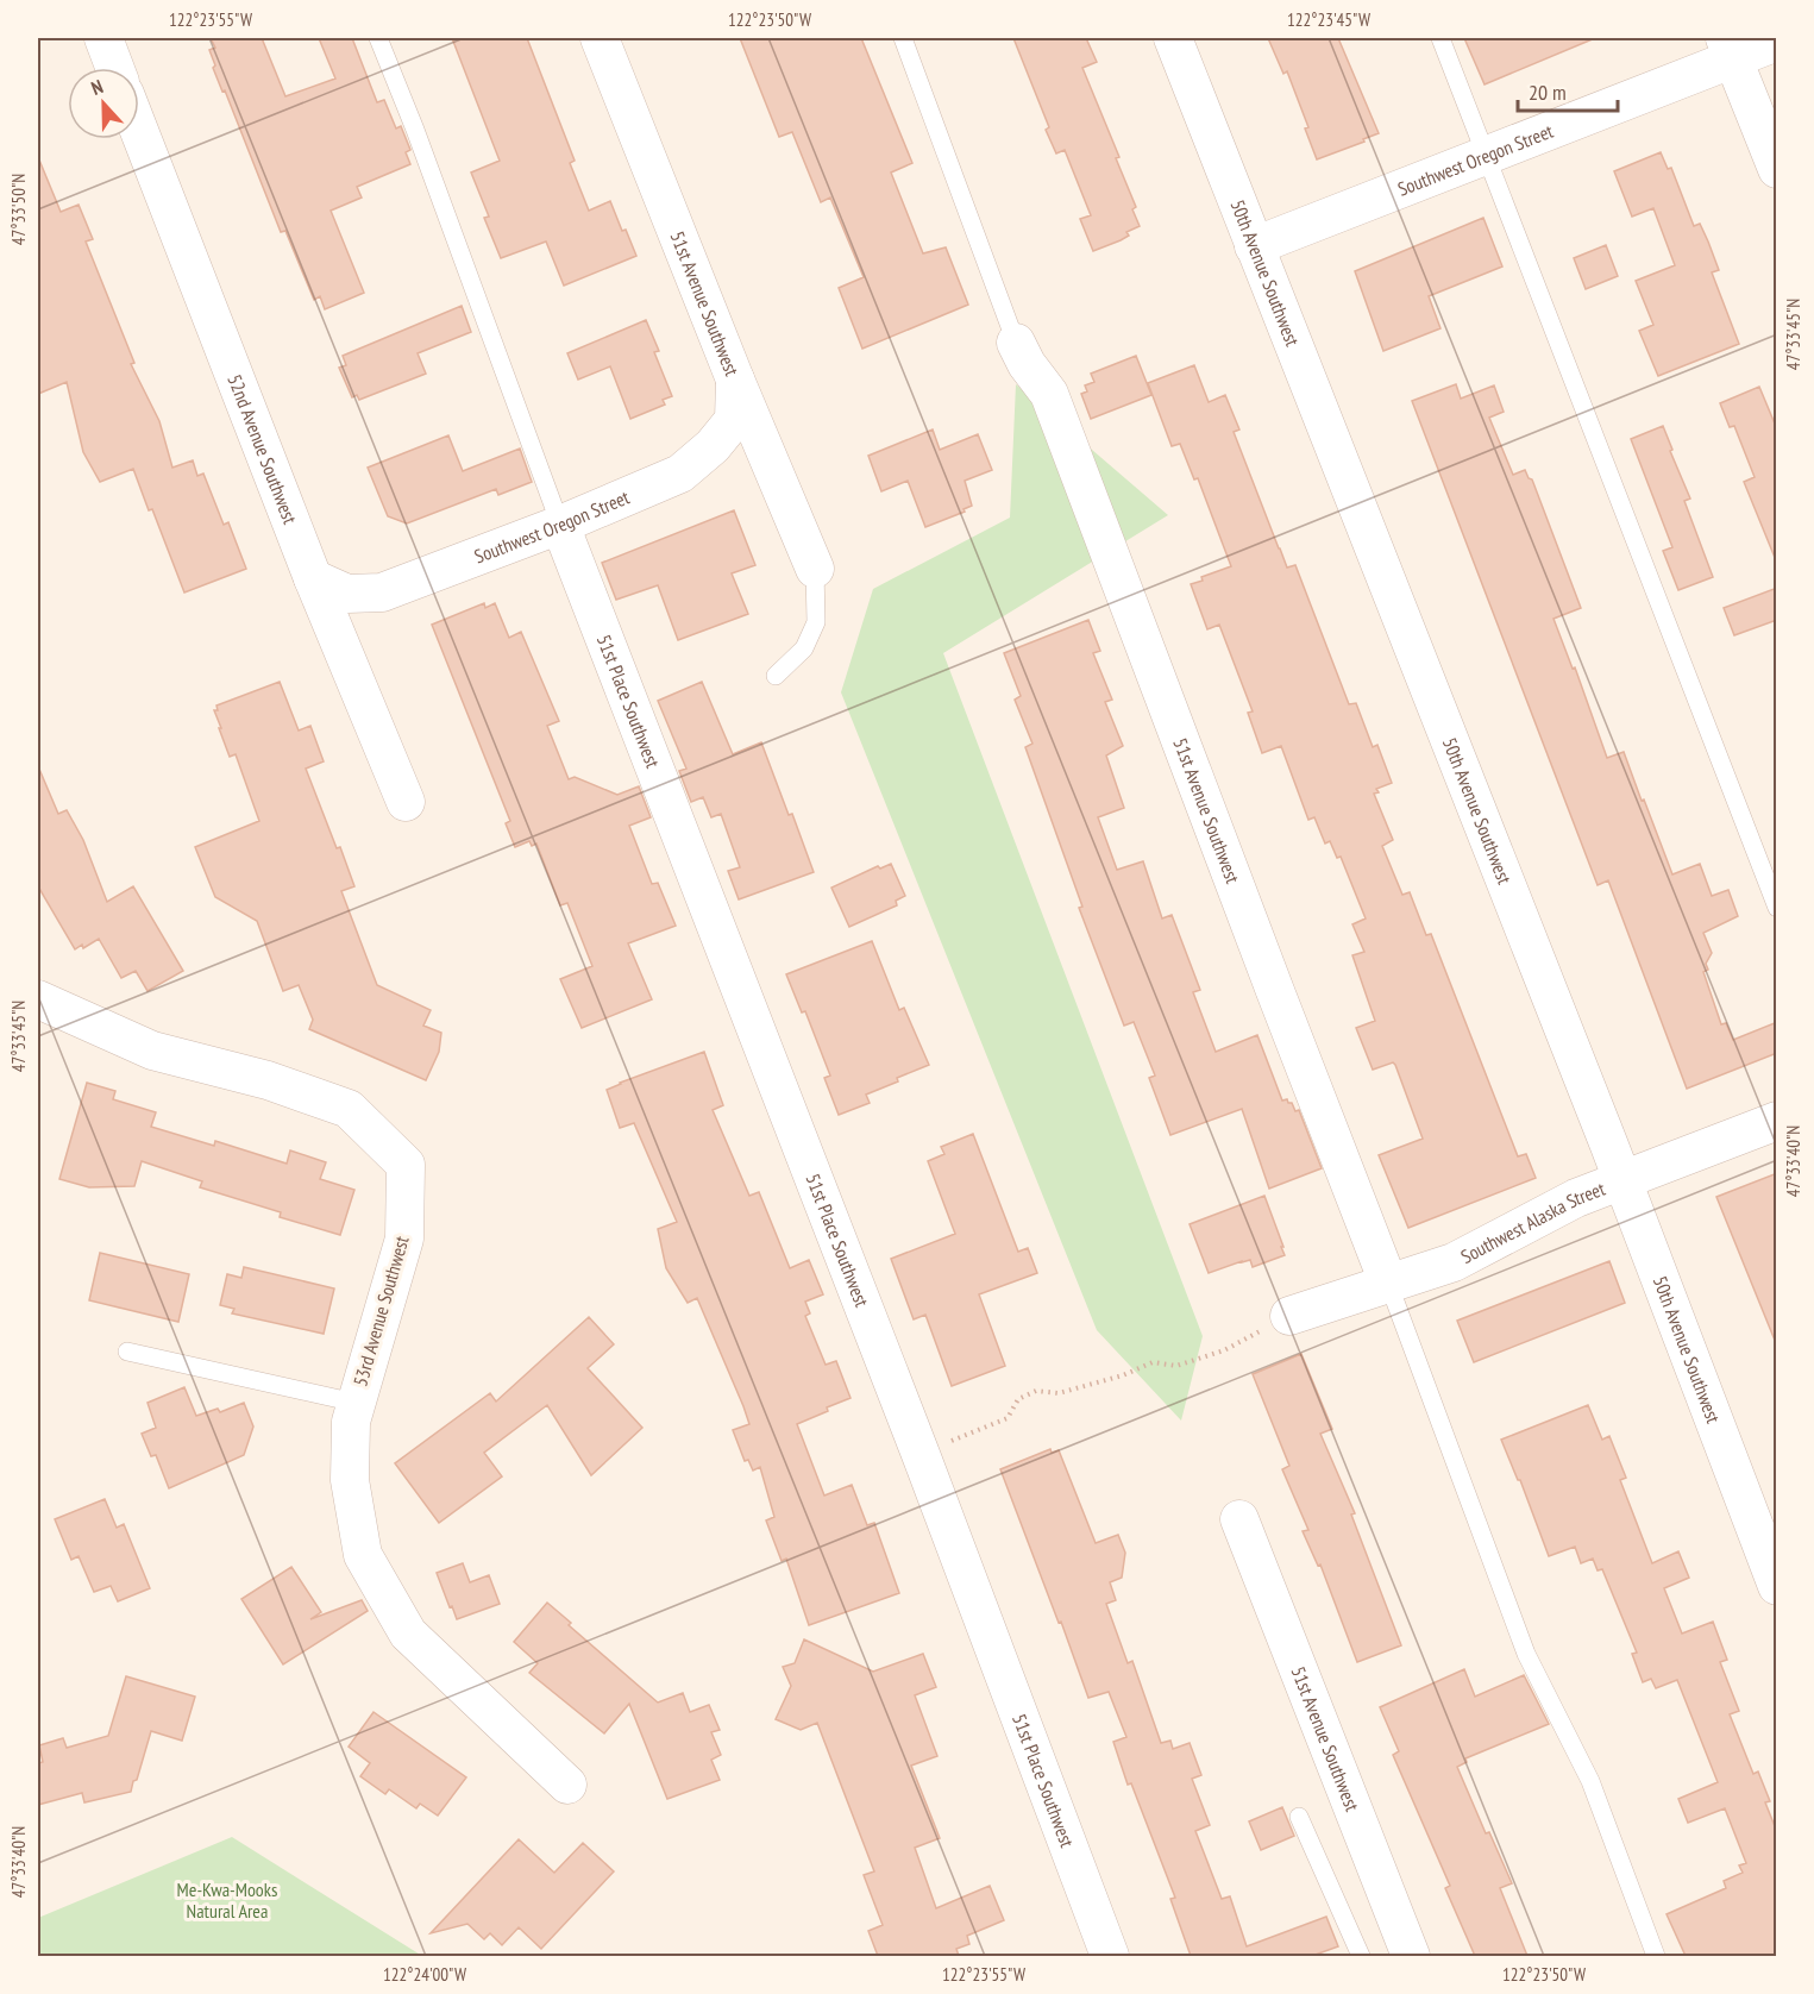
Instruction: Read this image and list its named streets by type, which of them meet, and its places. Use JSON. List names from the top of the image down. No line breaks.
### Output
{"streets":{"street":["Southwest Oregon Street","50th Avenue Southwest","51st Avenue Southwest","52nd Avenue Southwest","51st Place Southwest","Southwest Alaska Street","53rd Avenue Southwest"]},"crossings":[["Southwest Oregon Street","50th Avenue Southwest"],["Southwest Oregon Street","51st Avenue Southwest"],["Southwest Oregon Street","52nd Avenue Southwest"],["Southwest Oregon Street","51st Place Southwest"],["50th Avenue Southwest","Southwest Alaska Street"],["51st Avenue Southwest","Southwest Alaska Street"]],"parks":["Me-Kwa-Mooks Natural Area"],"scale_bar":"20 m","north":"top","coordinates":["122°23'55\"W","122°23'50\"W","122°23'45\"W","47°33'50\"N","47°33'45\"N","47°33'40\"N","122°24'00\"W"]}
